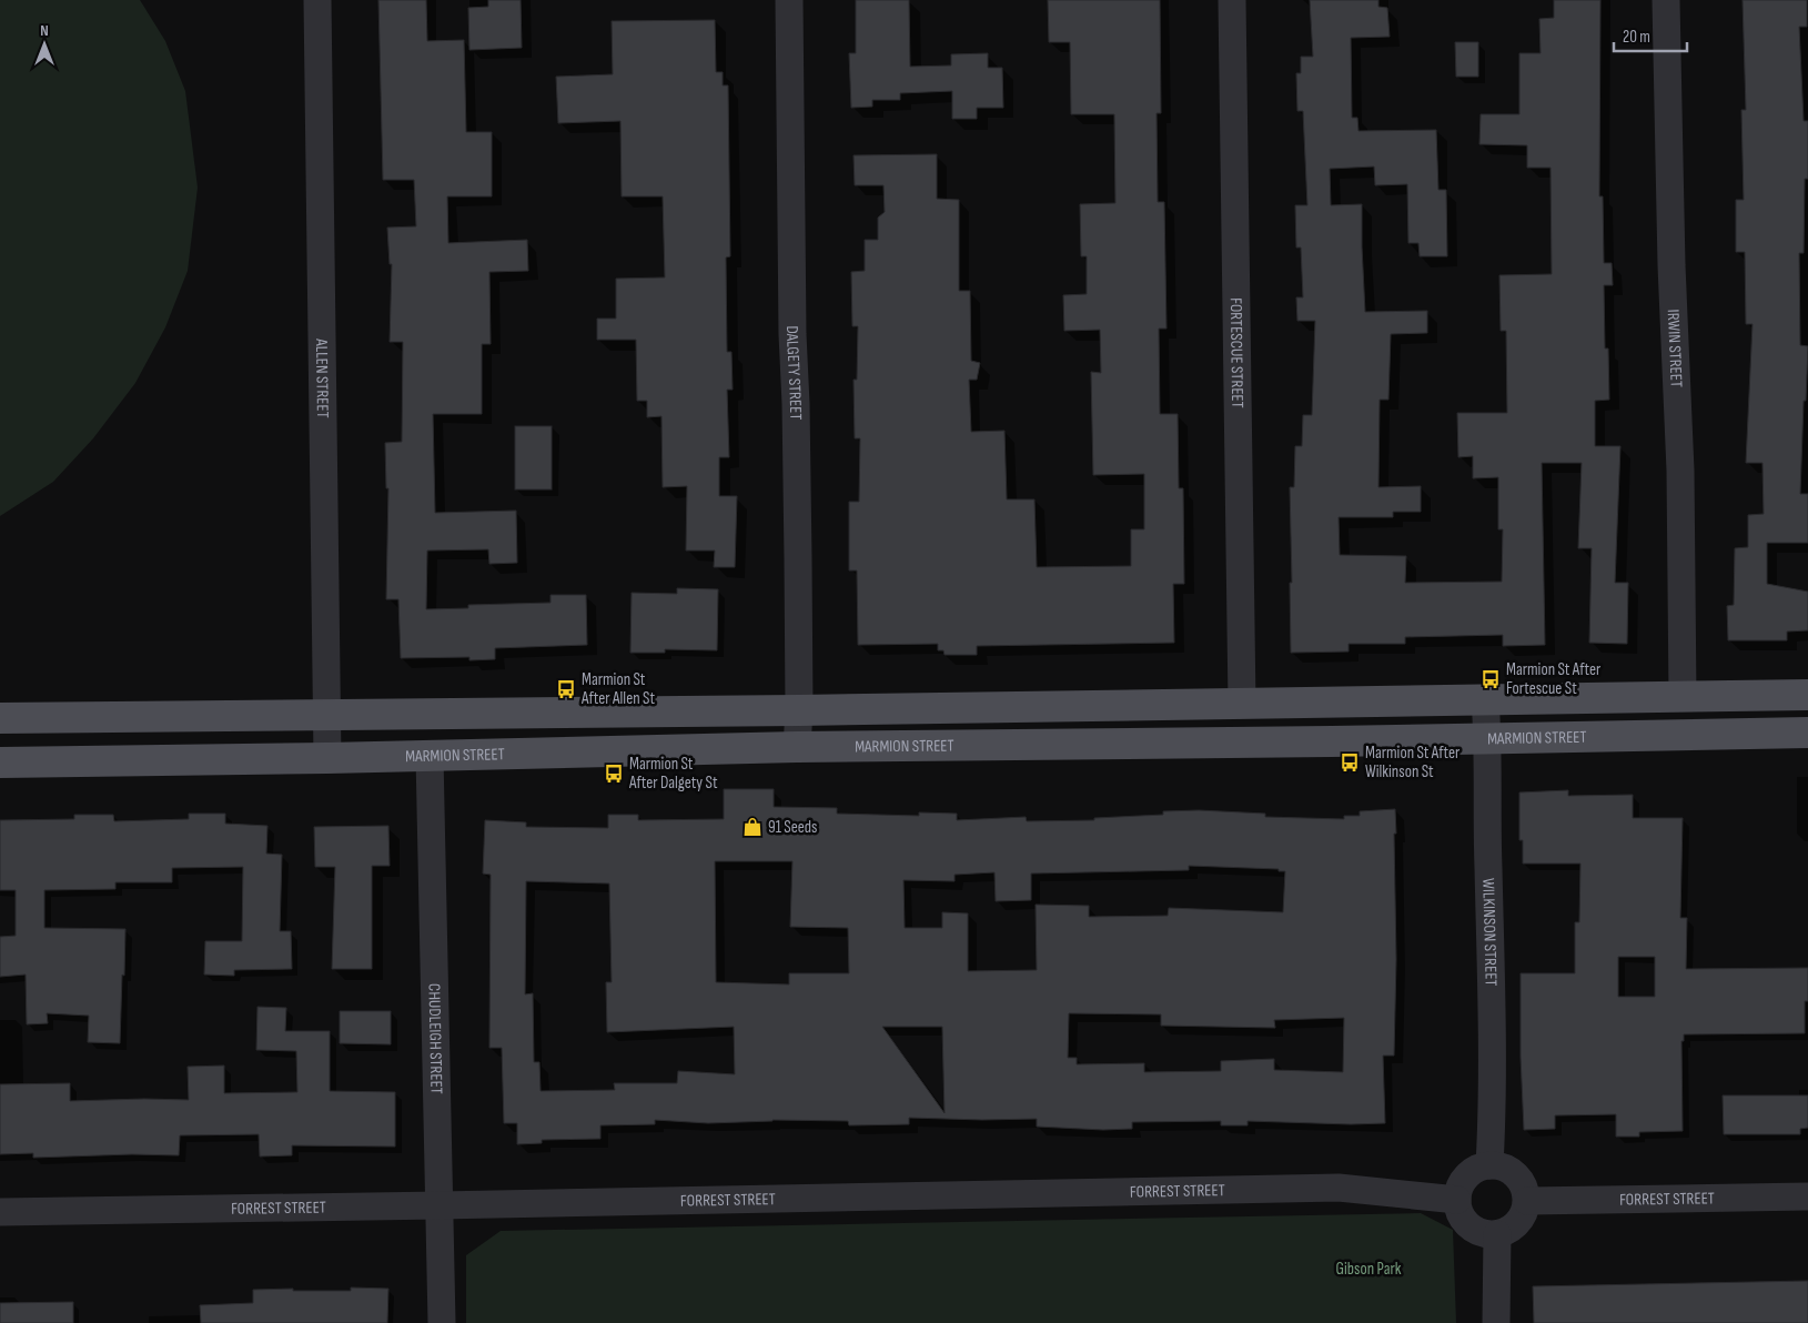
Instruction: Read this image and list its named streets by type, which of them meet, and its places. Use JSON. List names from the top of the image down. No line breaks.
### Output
{"streets":{"main road":["MARMION STREET"],"street":["IRWIN STREET","FORTESCUE STREET","DALGETY STREET","ALLEN STREET","WILKINSON STREET","CHUDLEIGH STREET","FORREST STREET"]},"crossings":[["DALGETY STREET","MARMION STREET"],["ALLEN STREET","MARMION STREET"],["MARMION STREET","WILKINSON STREET"],["MARMION STREET","CHUDLEIGH STREET"],["WILKINSON STREET","FORREST STREET"],["CHUDLEIGH STREET","FORREST STREET"]],"parks":["Gibson Park"],"places":{"bus stop":["Marmion St After Fortescue St","Marmion St After Allen St","Marmion St After Wilkinson St","Marmion St After Dalgety St"],"shop":["91 Seeds"]},"scale_bar":"20 m","north":"top"}
